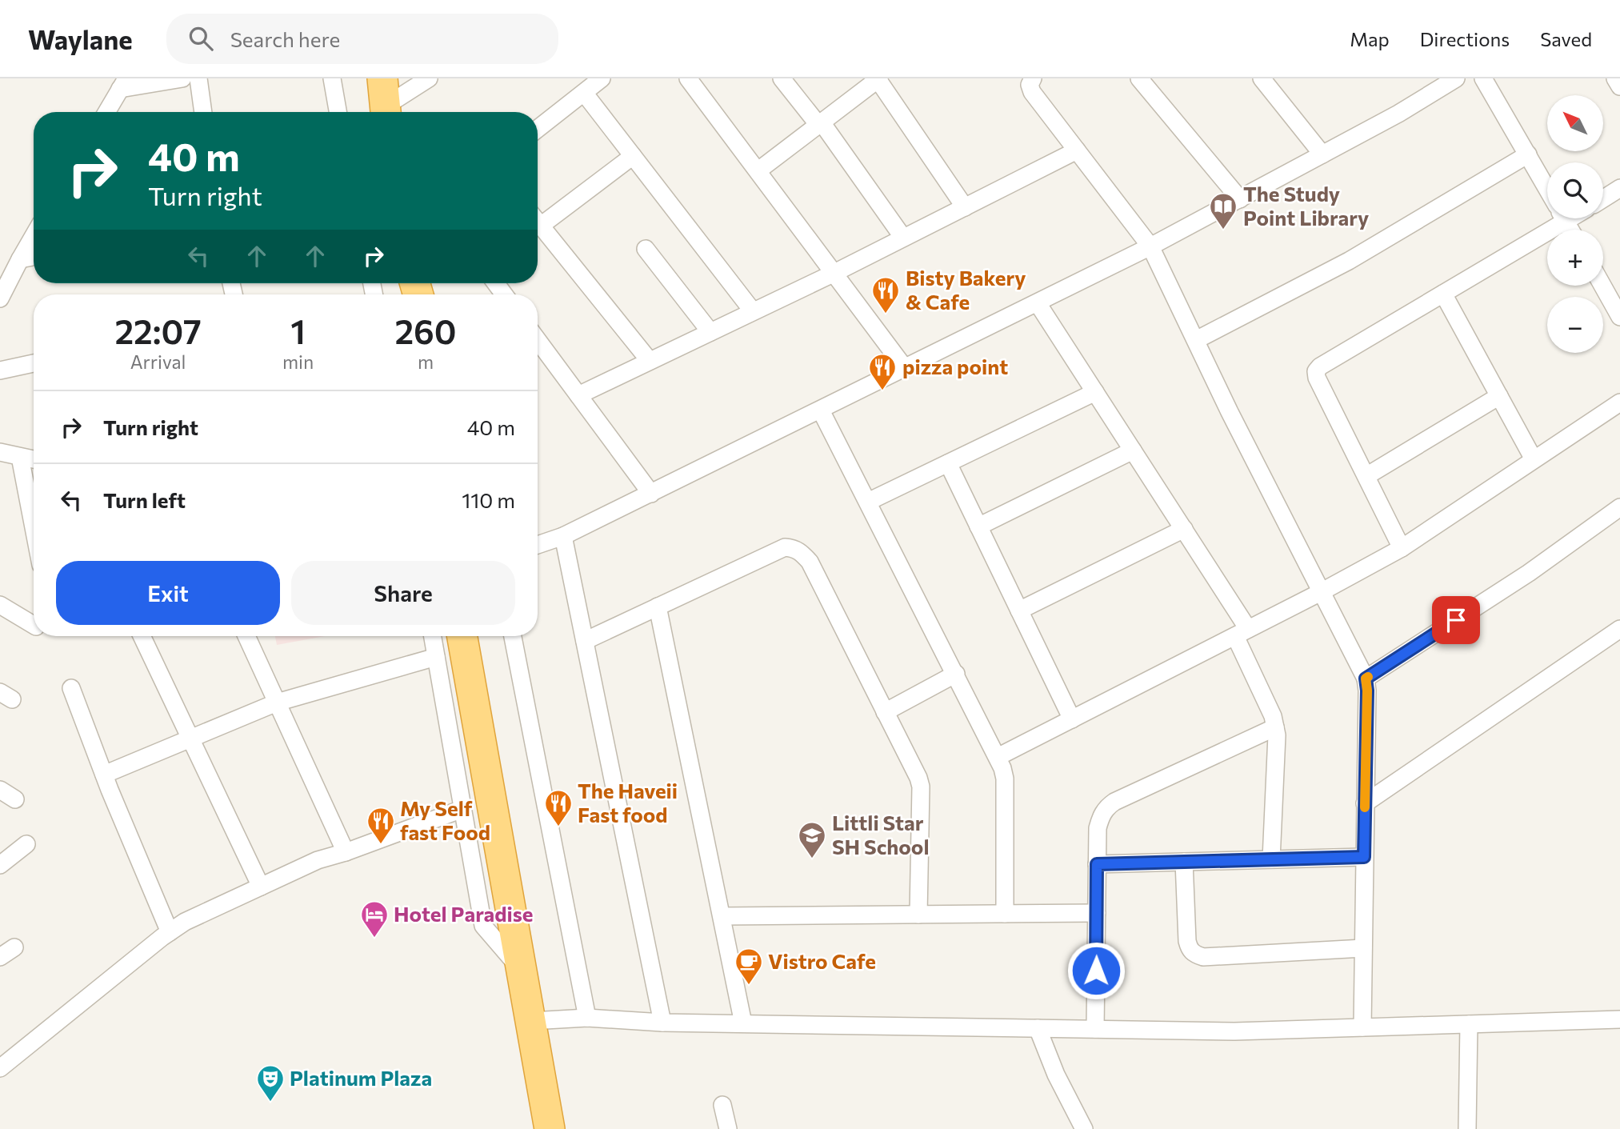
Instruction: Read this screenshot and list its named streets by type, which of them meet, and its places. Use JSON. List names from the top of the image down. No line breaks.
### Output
{"places":{"library":["The Study Point Library"],"restaurant":["Bisty Bakery & Cafe","pizza point","The Haveii Fast food","My Self fast Food"],"school or university":["Littli Star SH School"],"hotel":["Hotel Paradise"],"cafe":["Vistro Cafe"],"theatre":["Platinum Plaza"]},"north":"top left","page":{"header":"Waylane","search":"Search here","nav":["Map","Directions","Saved"],"map_buttons":["+","−"],"turn":["40 m","Turn right"],"eta":["22:07","Arrival","1","min","260","m"],"list":[{"name":"Turn right","value":"40 m"},{"name":"Turn left","value":"110 m"}],"buttons":["Exit","Share"]}}
